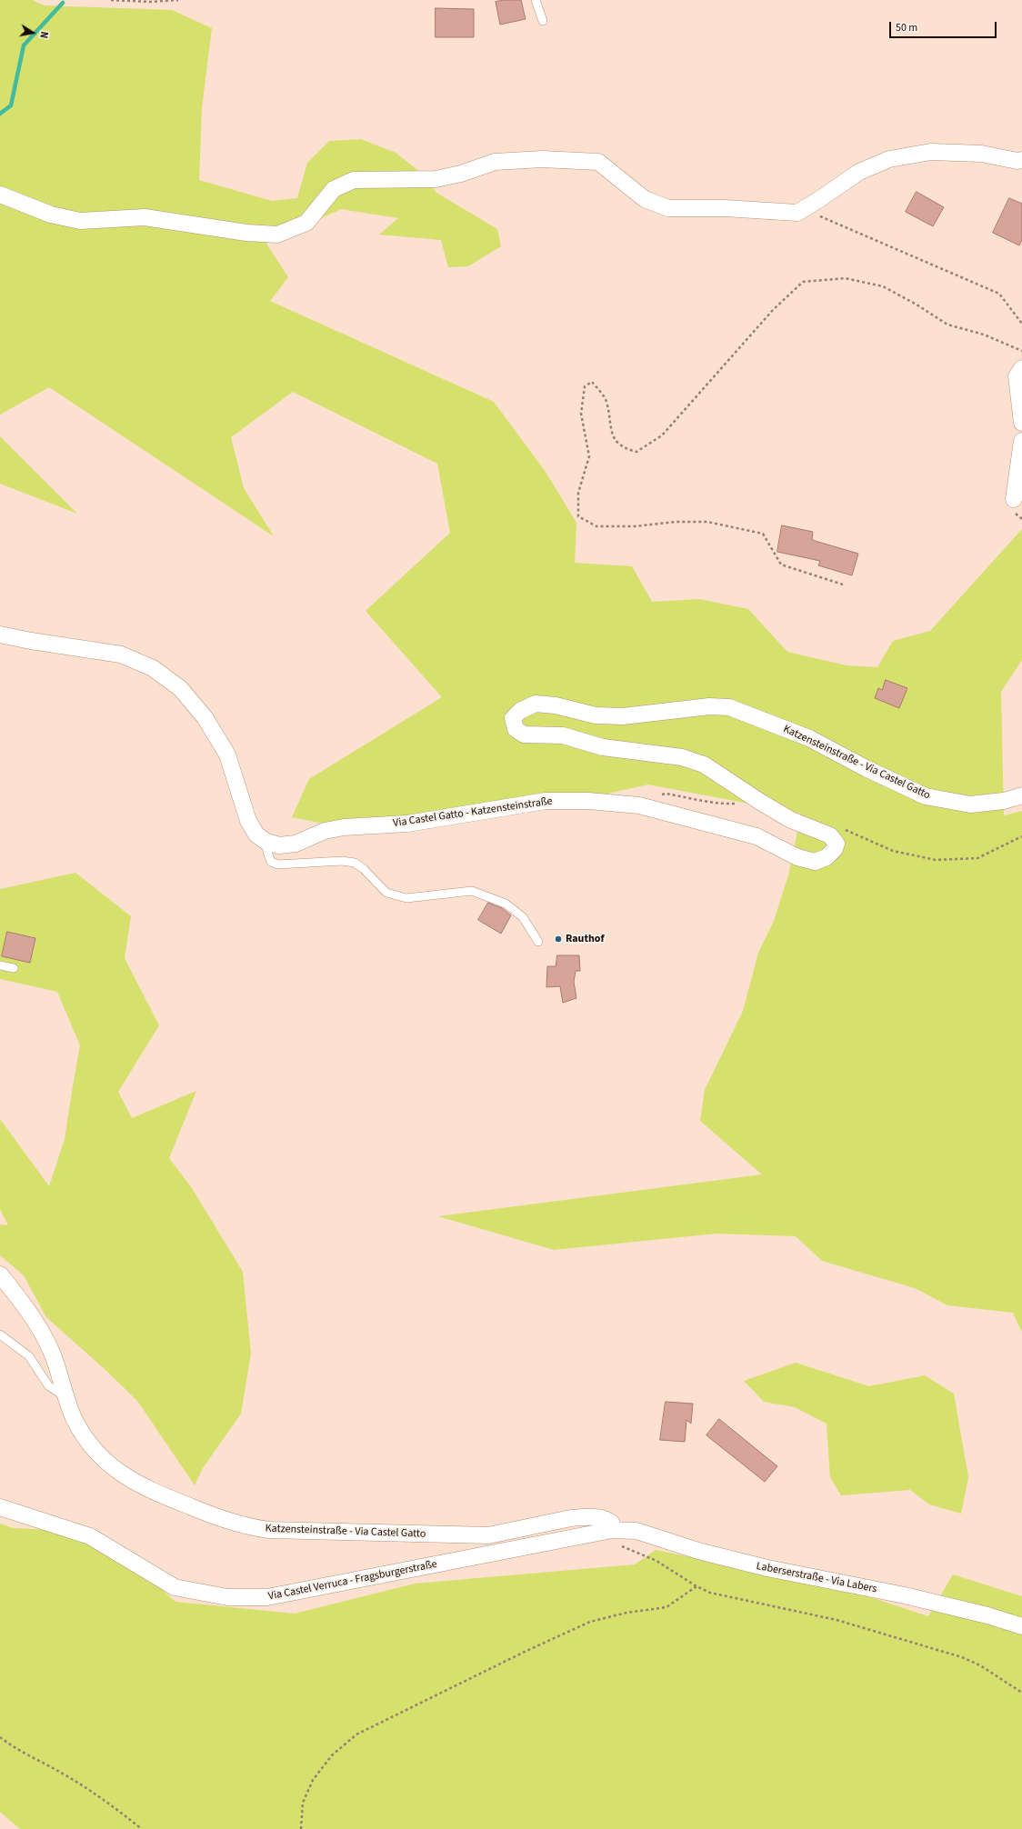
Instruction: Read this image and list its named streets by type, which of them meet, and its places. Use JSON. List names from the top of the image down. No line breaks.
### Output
{"streets":{"street":["Katzensteinstraße - Via Castel Gatto","Via Castel Gatto - Katzensteinstraße","Laberserstraße - Via Labers","Via Castel Verruca - Fragsburgerstraße"]},"crossings":[["Katzensteinstraße - Via Castel Gatto","Via Castel Gatto - Katzensteinstraße"],["Katzensteinstraße - Via Castel Gatto","Laberserstraße - Via Labers"],["Katzensteinstraße - Via Castel Gatto","Via Castel Verruca - Fragsburgerstraße"],["Laberserstraße - Via Labers","Via Castel Verruca - Fragsburgerstraße"]],"places":["Rauthof"],"scale_bar":"50 m","north":"right"}
